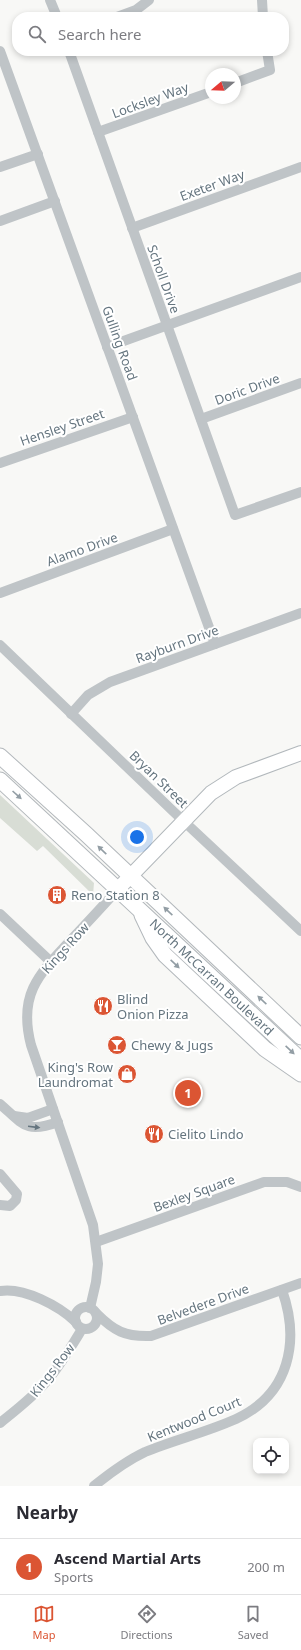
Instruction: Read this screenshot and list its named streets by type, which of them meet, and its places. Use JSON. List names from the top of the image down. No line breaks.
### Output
{"streets":{"main road":["Kings Row","North McCarran Boulevard"],"street":["Locksley Way","Exeter Way","Scholl Drive","Gulling Road","Doric Drive","Hensley Street","Alamo Drive","Rayburn Drive","Bryan Street","Bexley Square","Belvedere Drive","Kentwood Court"]},"crossings":[["Locksley Way","Scholl Drive"],["Exeter Way","Scholl Drive"],["Scholl Drive","Doric Drive"],["Gulling Road","Hensley Street"],["Gulling Road","Alamo Drive"],["Gulling Road","Rayburn Drive"],["Rayburn Drive","Bryan Street"],["Bryan Street","Kings Row"],["Kings Row","North McCarran Boulevard"],["Kings Row","Bexley Square"],["Kings Row","Belvedere Drive"],["Belvedere Drive","Kentwood Court"]],"places":{"building":["Reno Station 8"],"restaurant":["Blind Onion Pizza","Cielito Lindo"],"bar":["Chewy & Jugs"],"shop":["King's Row Laundromat"]},"north":"left","page":{"search":"Search here","pins":"1","heading":"Nearby","list":[{"mark":"1","name":"Ascend Martial Arts","note":"Sports","value":"200 m"}],"nav":["Map","Directions","Saved"]}}
